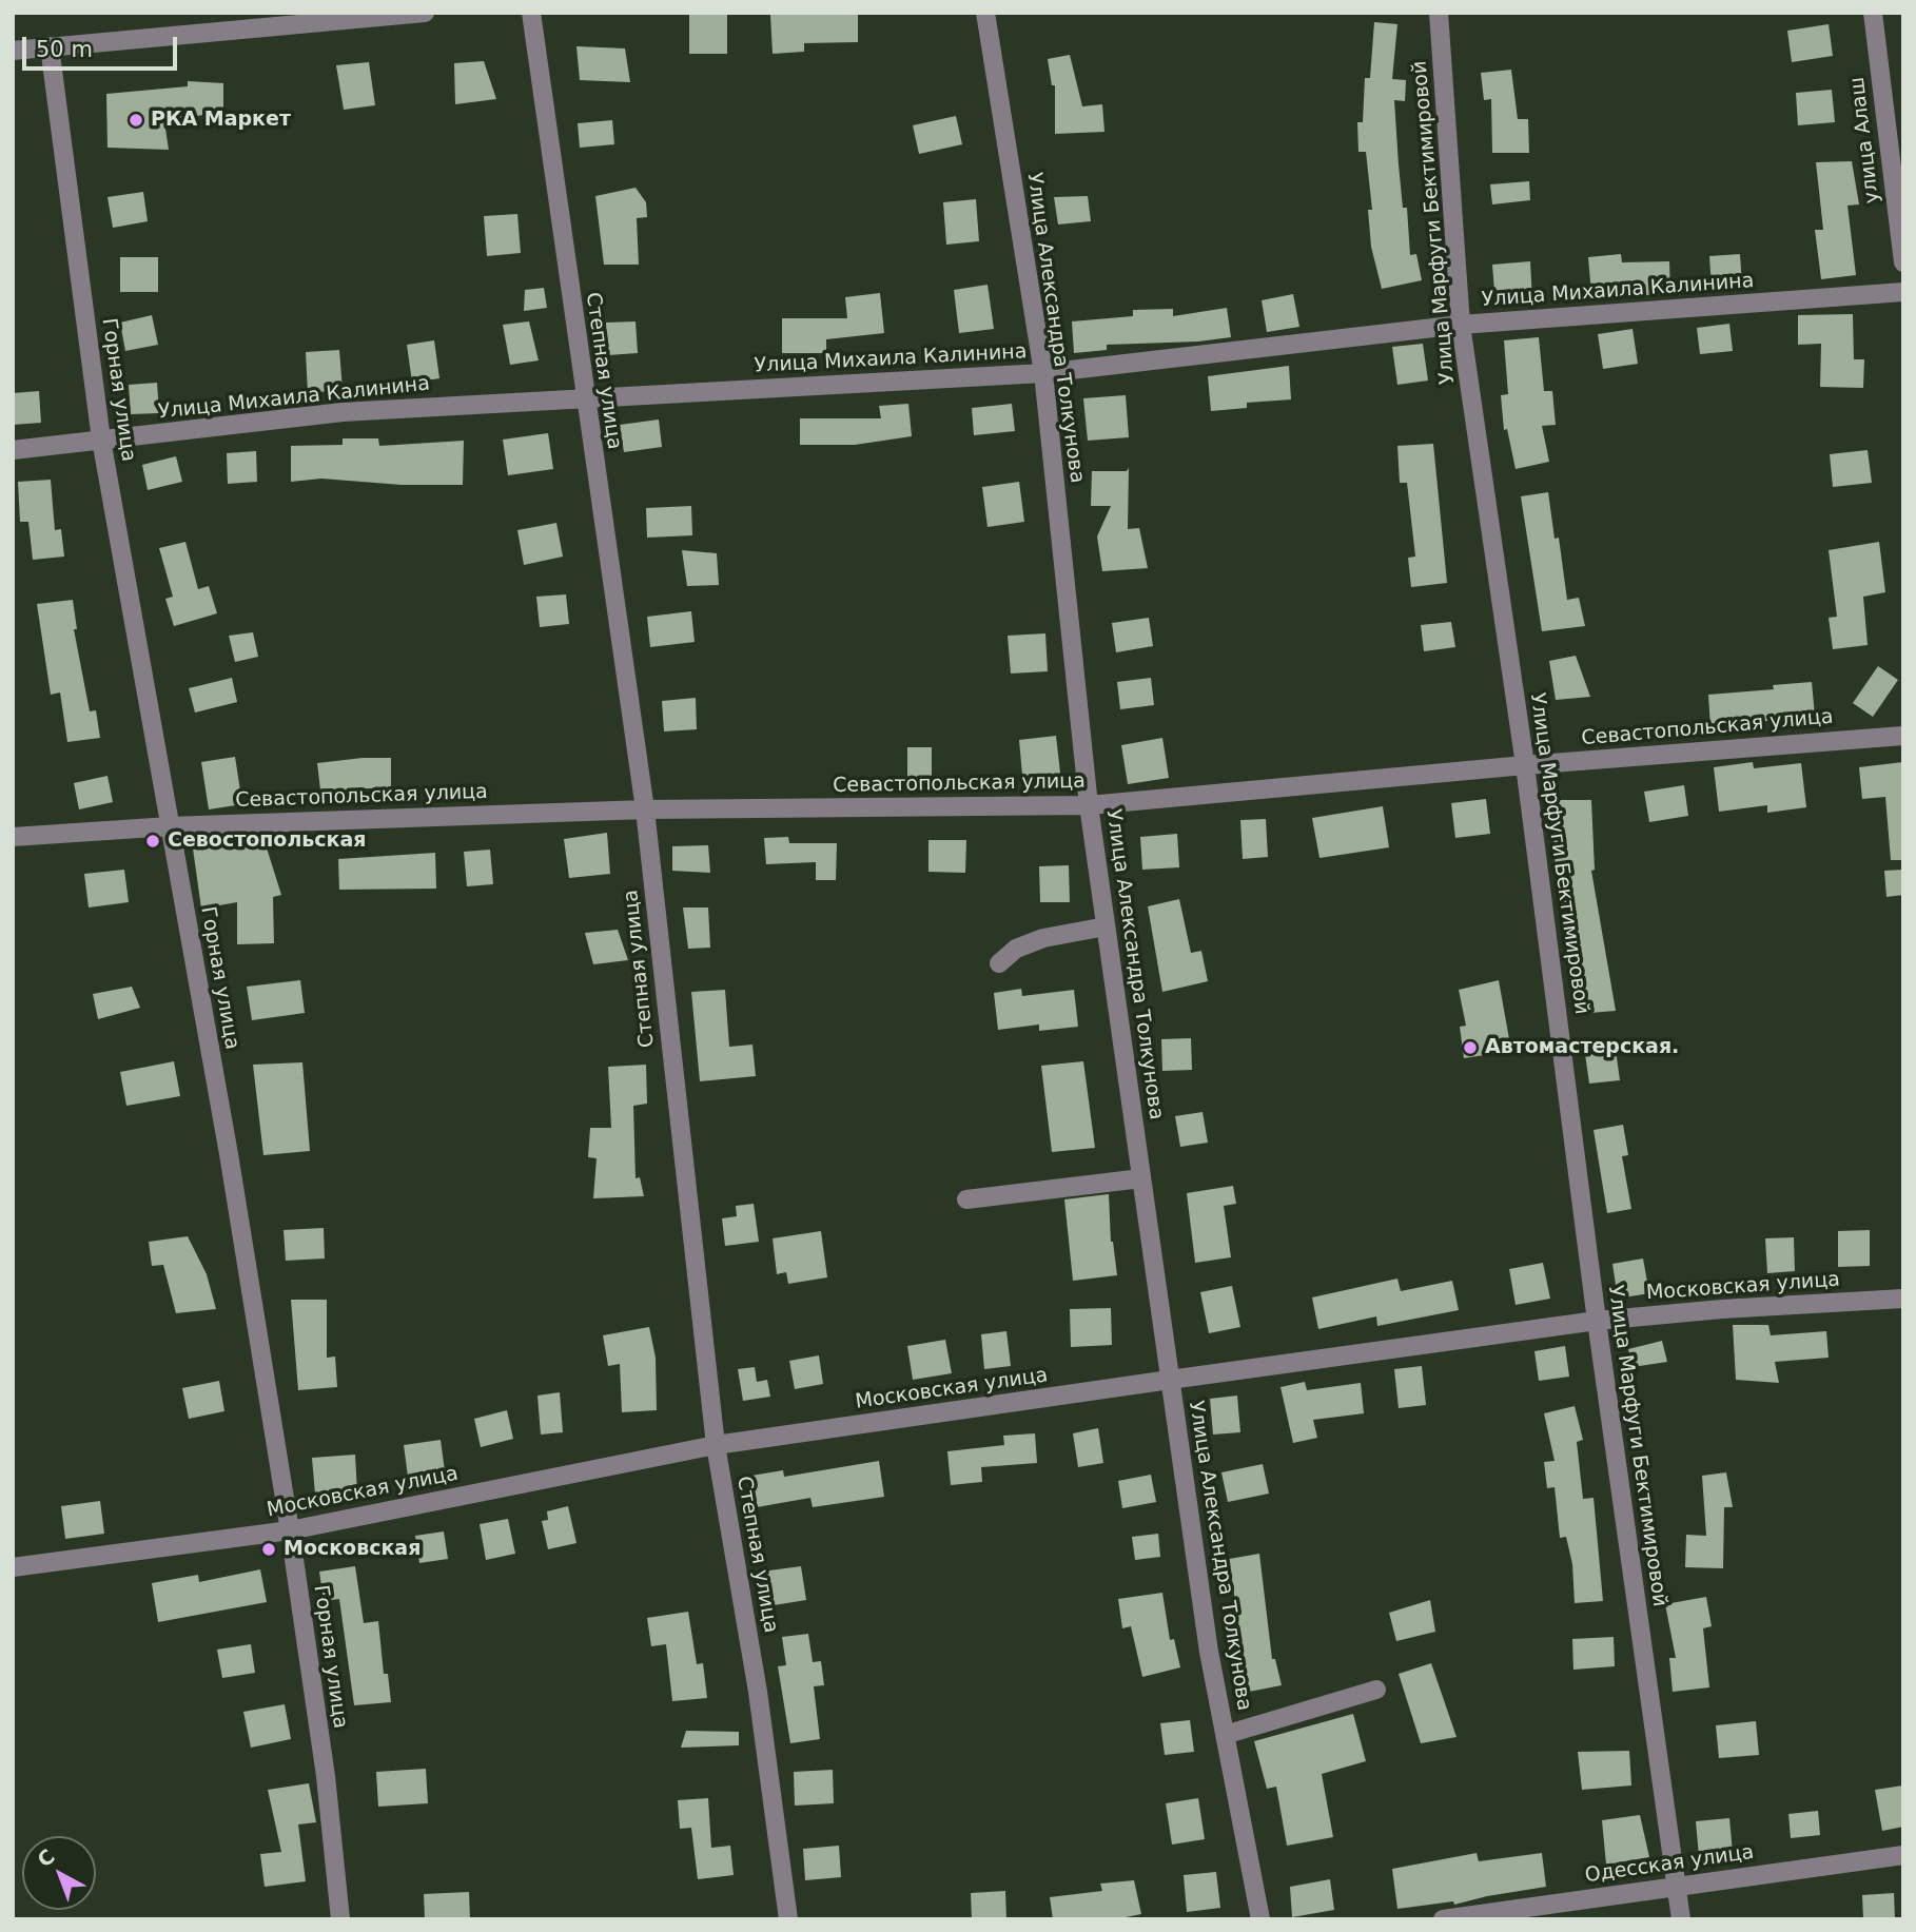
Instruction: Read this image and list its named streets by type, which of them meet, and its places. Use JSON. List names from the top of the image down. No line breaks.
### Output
{"streets":{"street":["улица Алаш","Улица Марфуги Бектимировой","Улица Михаила Калинина","Улица Александра Толкунова","Степная улица","Горная улица","Севастопольская улица","Московская улица","Одесская улица"]},"crossings":[["Улица Марфуги Бектимировой","Улица Михаила Калинина"],["Улица Марфуги Бектимировой","Севастопольская улица"],["Улица Марфуги Бектимировой","Московская улица"],["Улица Марфуги Бектимировой","Одесская улица"],["Улица Михаила Калинина","Улица Александра Толкунова"],["Улица Михаила Калинина","Степная улица"],["Улица Михаила Калинина","Горная улица"],["Улица Александра Толкунова","Севастопольская улица"],["Улица Александра Толкунова","Московская улица"],["Степная улица","Севастопольская улица"],["Степная улица","Московская улица"],["Горная улица","Севастопольская улица"],["Горная улица","Московская улица"]],"places":["РКА Маркет","Севостопольская","Автомастерская.","Московская"],"scale_bar":"50 m","north":"top left"}
